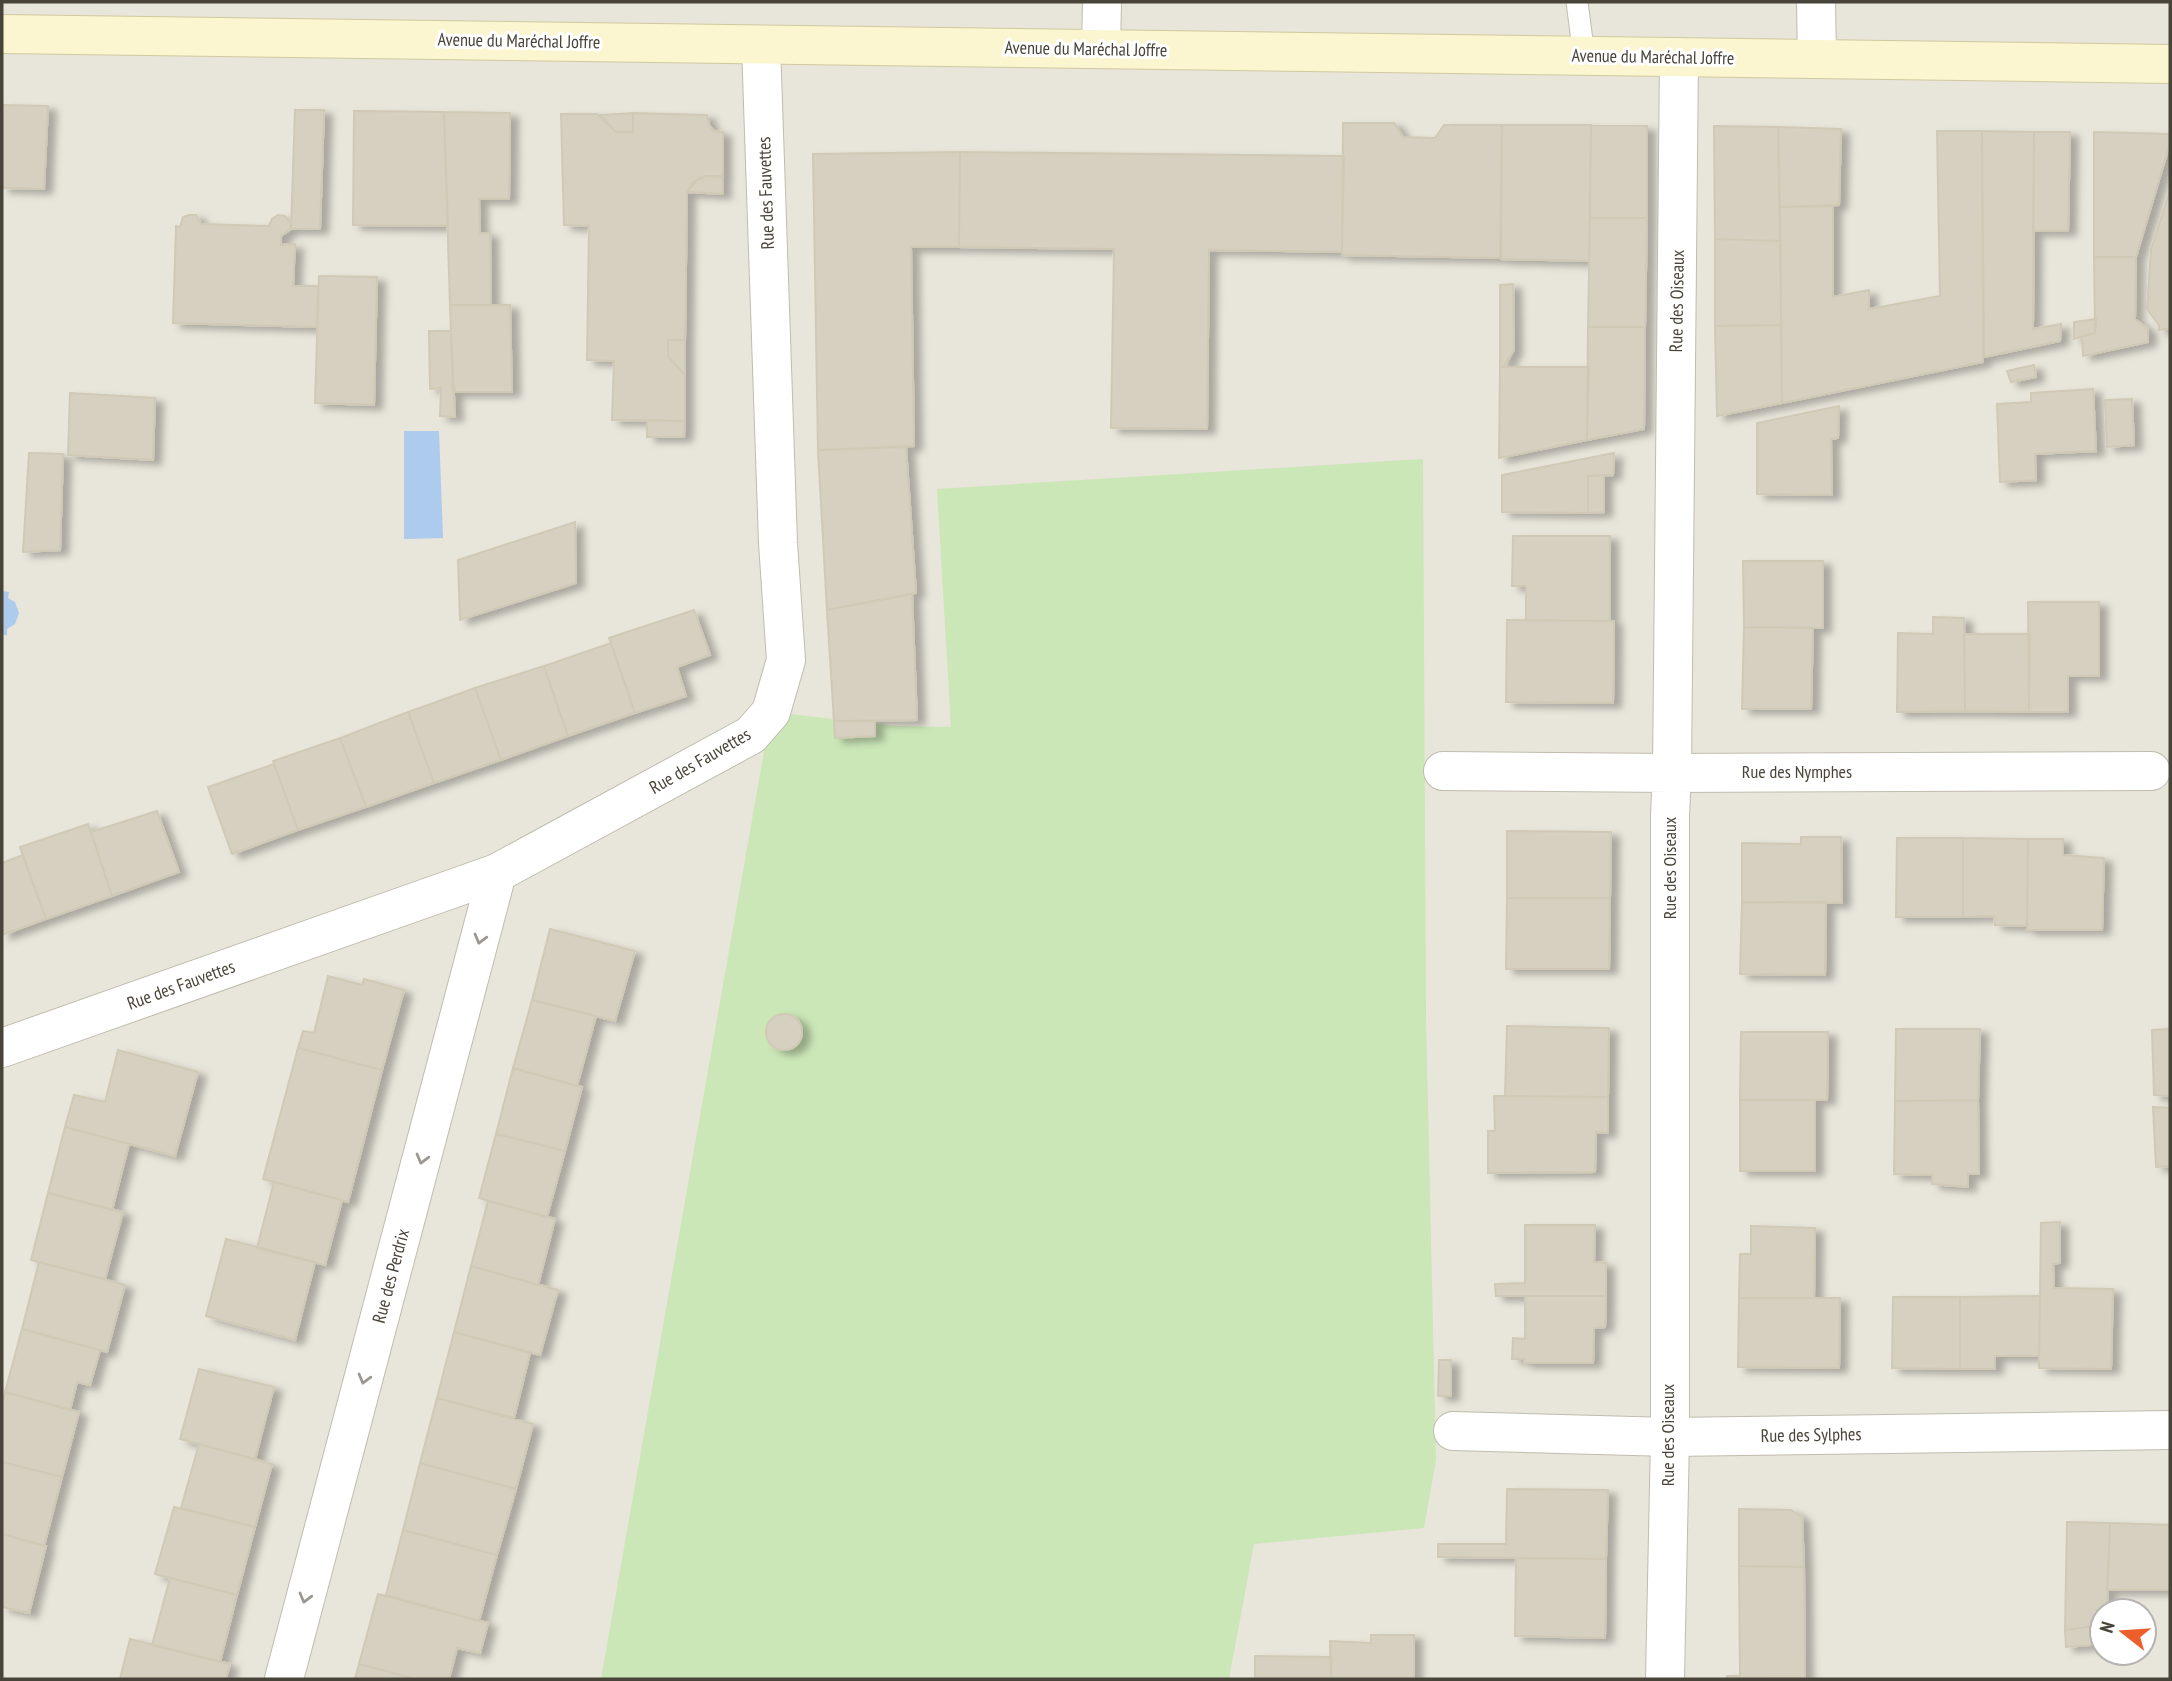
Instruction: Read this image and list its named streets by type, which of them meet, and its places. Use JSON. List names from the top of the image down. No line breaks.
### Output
{"streets":{"main road":["Avenue du Maréchal Joffre"],"street":["Rue des Fauvettes","Rue des Oiseaux","Rue des Nymphes","Rue des Perdrix","Rue des Sylphes"]},"crossings":[["Avenue du Maréchal Joffre","Rue des Fauvettes"],["Avenue du Maréchal Joffre","Rue des Oiseaux"],["Rue des Fauvettes","Rue des Perdrix"],["Rue des Oiseaux","Rue des Nymphes"],["Rue des Oiseaux","Rue des Sylphes"]],"one_way":["Rue des Perdrix"],"north":"left"}
